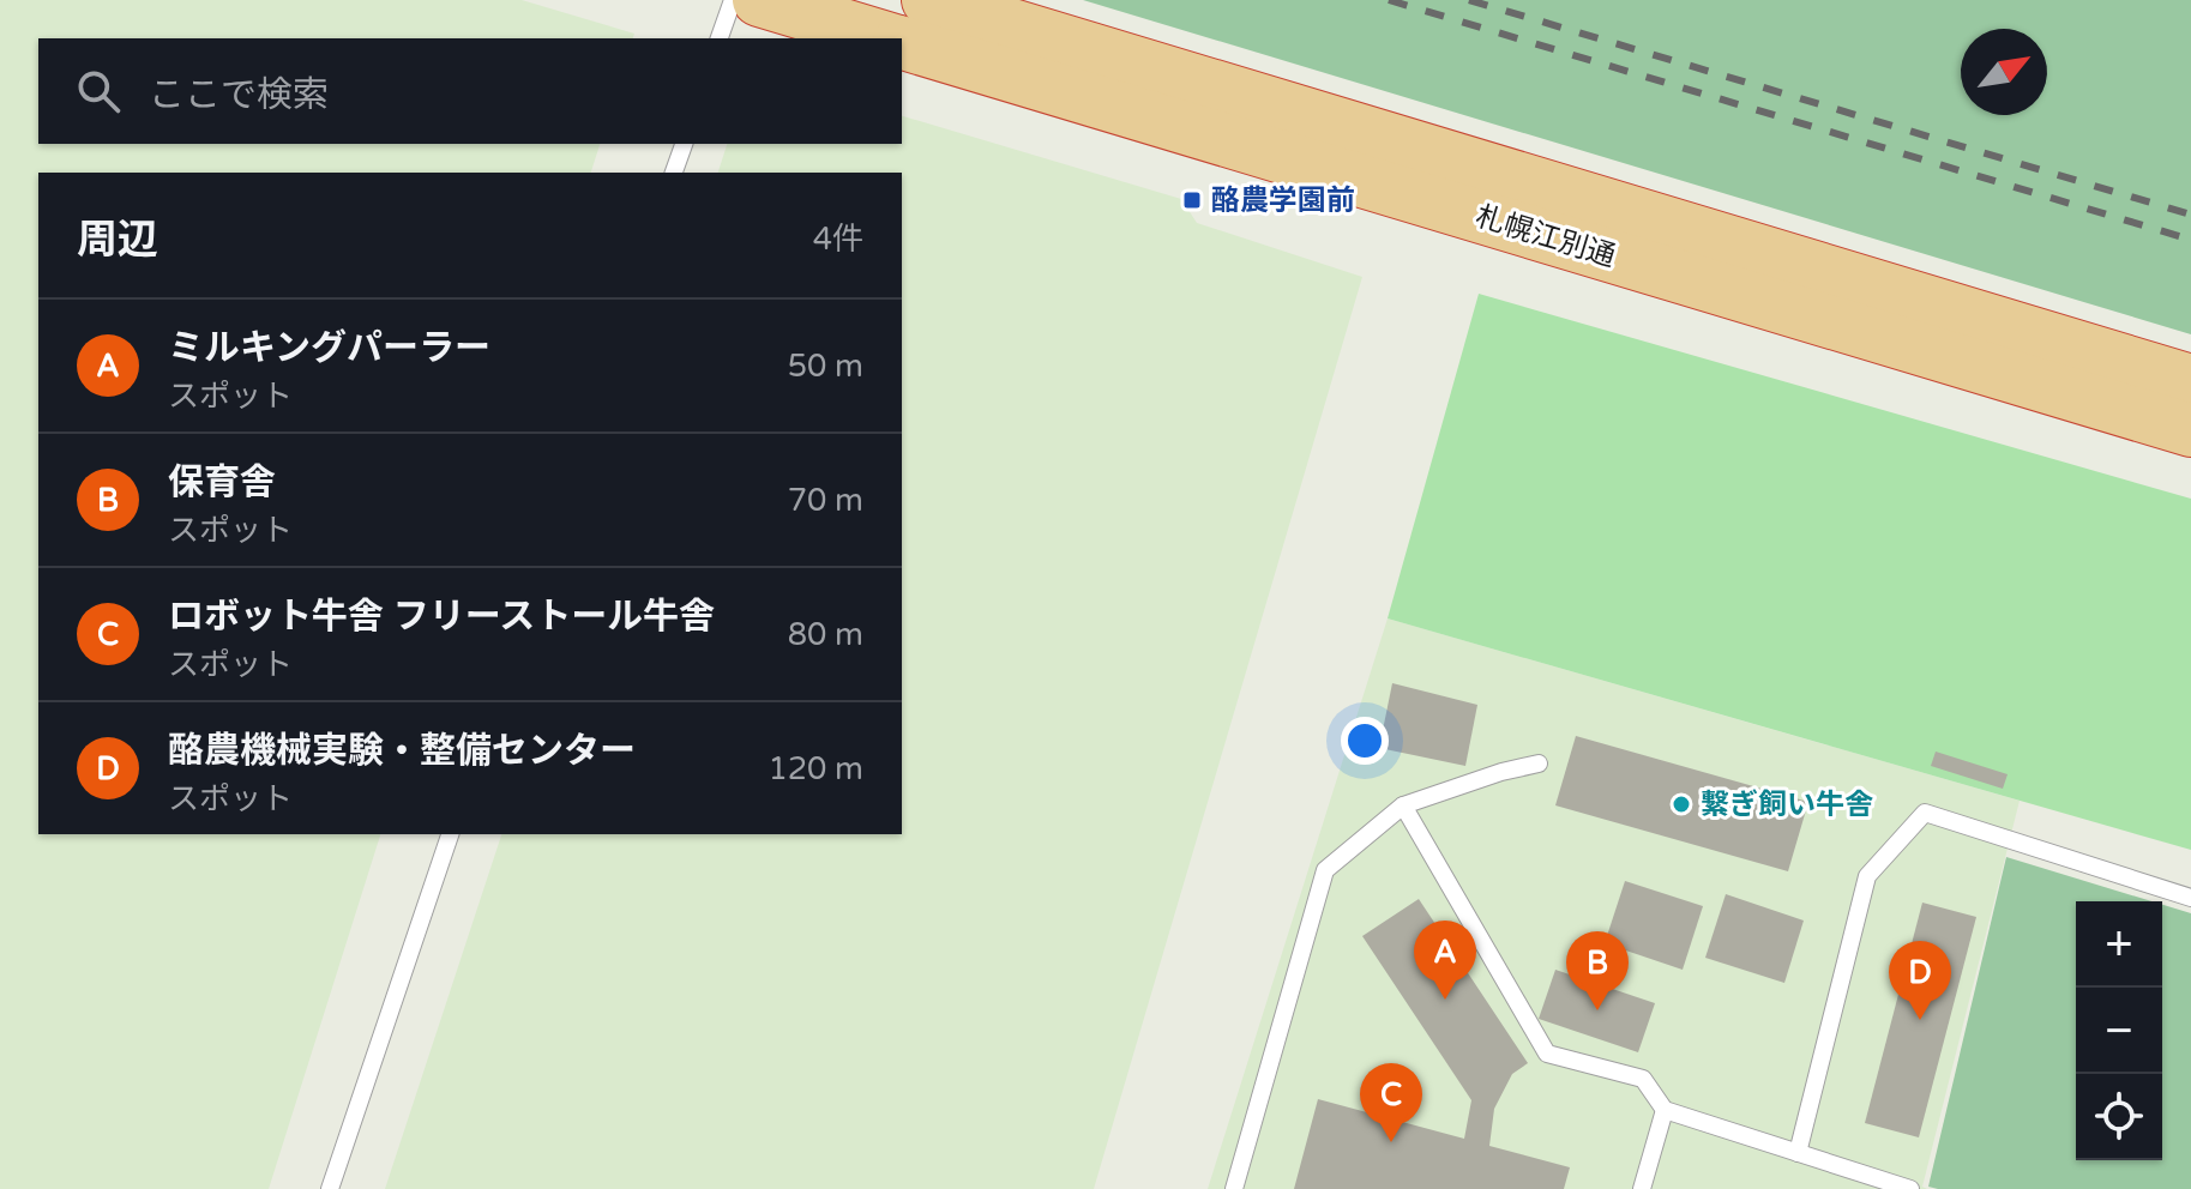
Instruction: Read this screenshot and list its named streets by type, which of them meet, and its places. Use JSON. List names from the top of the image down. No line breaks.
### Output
{"streets":{"highway":["札幌江別通"]},"places":{"transit":["酪農学園前"],"other":["繋ぎ飼い牛舎"]},"north":"top right","page":{"search":"ここで検索","heading":["周辺","4件"],"list":[{"mark":"A","name":"ミルキングパーラー","note":"スポット","value":"50 m"},{"mark":"B","name":"保育舎","note":"スポット","value":"70 m"},{"mark":"C","name":"ロボット牛舎 フリーストール牛舎","note":"スポット","value":"80 m"},{"mark":"D","name":"酪農機械実験・整備センター","note":"スポット","value":"120 m"}],"map_buttons":["+","−"],"pins":["A","B","D","C"]}}
